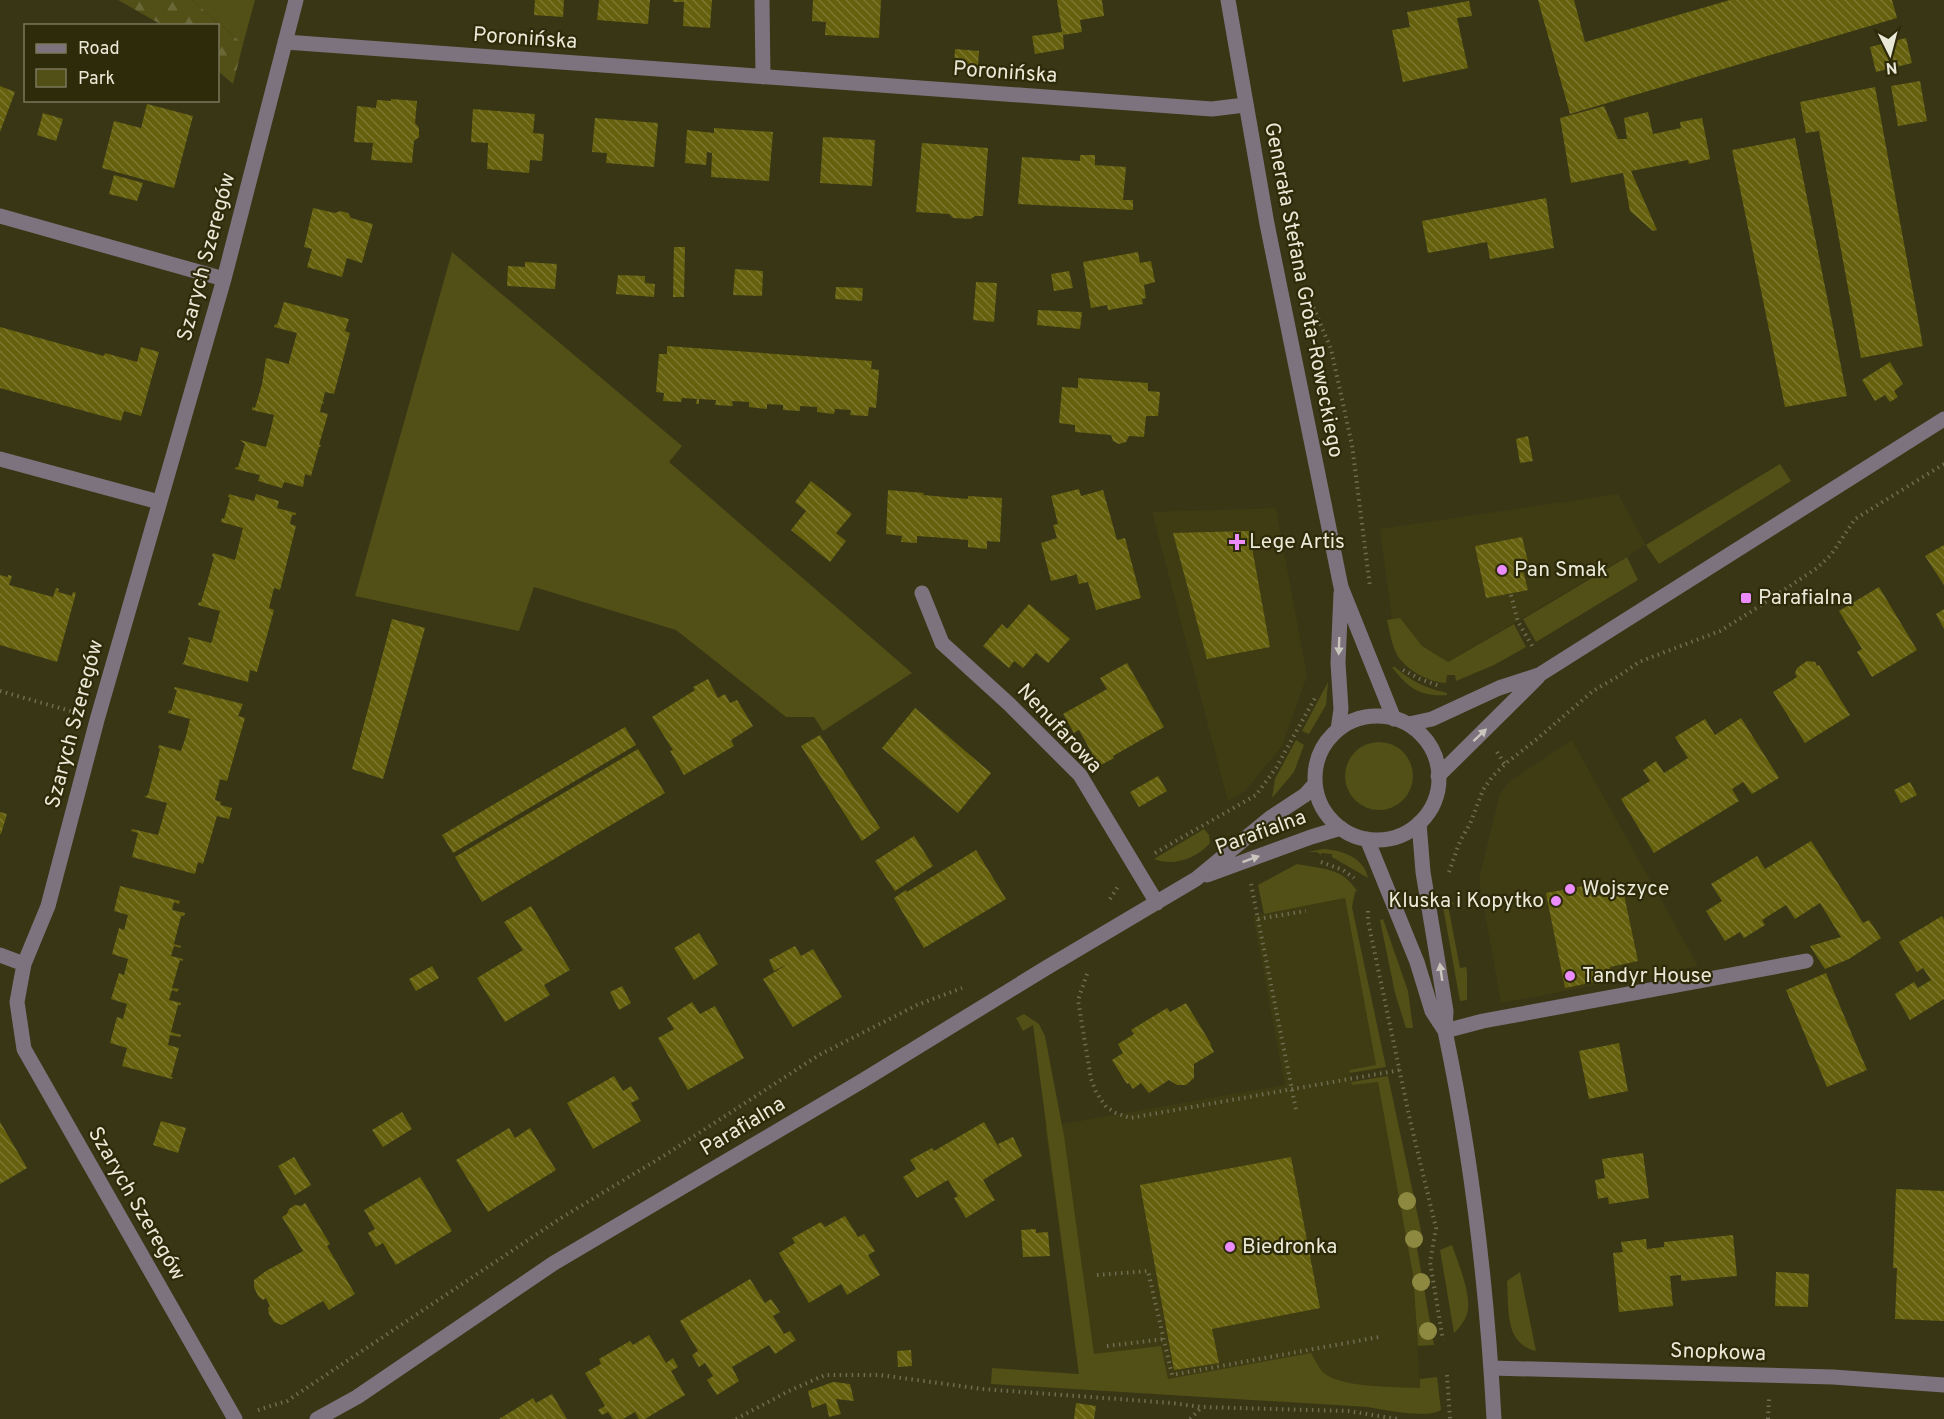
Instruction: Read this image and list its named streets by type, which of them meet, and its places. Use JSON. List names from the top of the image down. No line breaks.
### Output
{"streets":{"street":["Poronińska","Szarych Szeregów","Generała Stefana Grota-Roweckiego","Nenufarowa","Parafialna","Snopkowa"]},"crossings":[["Poronińska","Szarych Szeregów"],["Poronińska","Generała Stefana Grota-Roweckiego"],["Generała Stefana Grota-Roweckiego","Parafialna"],["Nenufarowa","Parafialna"]],"places":{"health":["Lege Artis"],"other":["Pan Smak","Wojszyce","Kluska i Kopytko","Tandyr House","Biedronka"],"transit":["Parafialna"]},"legend":["Road","Park"],"north":"bottom"}
